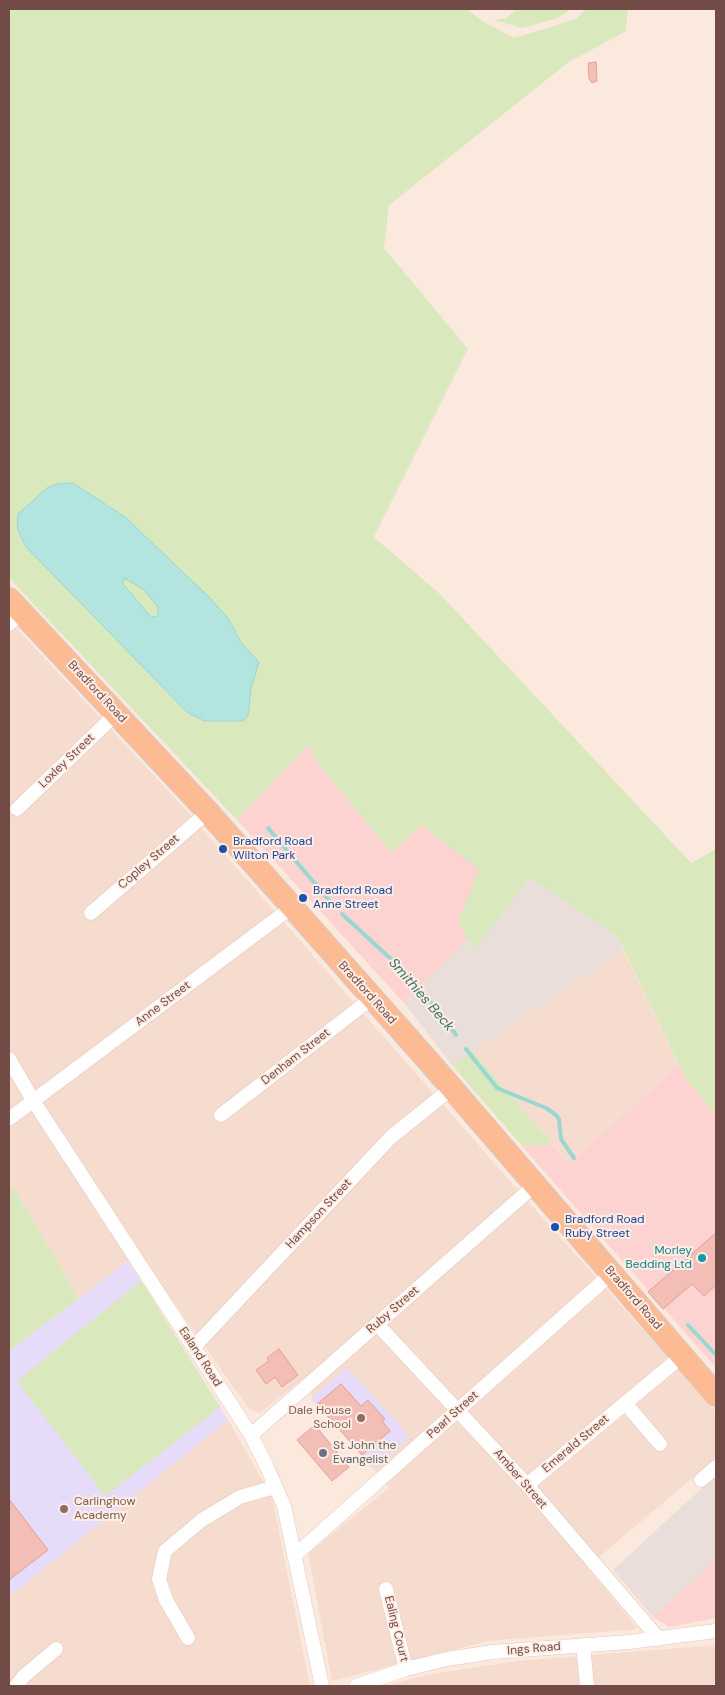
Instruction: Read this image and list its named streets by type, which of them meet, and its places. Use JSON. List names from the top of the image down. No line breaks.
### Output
{"streets":{"main road":["Bradford Road"],"street":["Loxley Street","Copley Street","Anne Street","Denham Street","Hampson Street","Ruby Street","Ealand Road","Pearl Street","Emerald Street","Amber Street","Ealing Court","Ings Road"]},"crossings":[["Bradford Road","Loxley Street"],["Bradford Road","Copley Street"],["Bradford Road","Anne Street"],["Bradford Road","Denham Street"],["Bradford Road","Hampson Street"],["Bradford Road","Ruby Street"],["Bradford Road","Pearl Street"],["Bradford Road","Emerald Street"],["Anne Street","Ealand Road"],["Hampson Street","Ealand Road"],["Ruby Street","Ealand Road"],["Ruby Street","Amber Street"],["Ealand Road","Pearl Street"],["Pearl Street","Amber Street"],["Emerald Street","Amber Street"],["Amber Street","Ings Road"],["Ealing Court","Ings Road"]],"water":["Smithies Beck"],"places":["Bradford Road Wilton Park","Bradford Road Anne Street","Bradford Road Ruby Street","Morley Bedding Ltd","Dale House School","St John the Evangelist","Carlinghow Academy"]}
